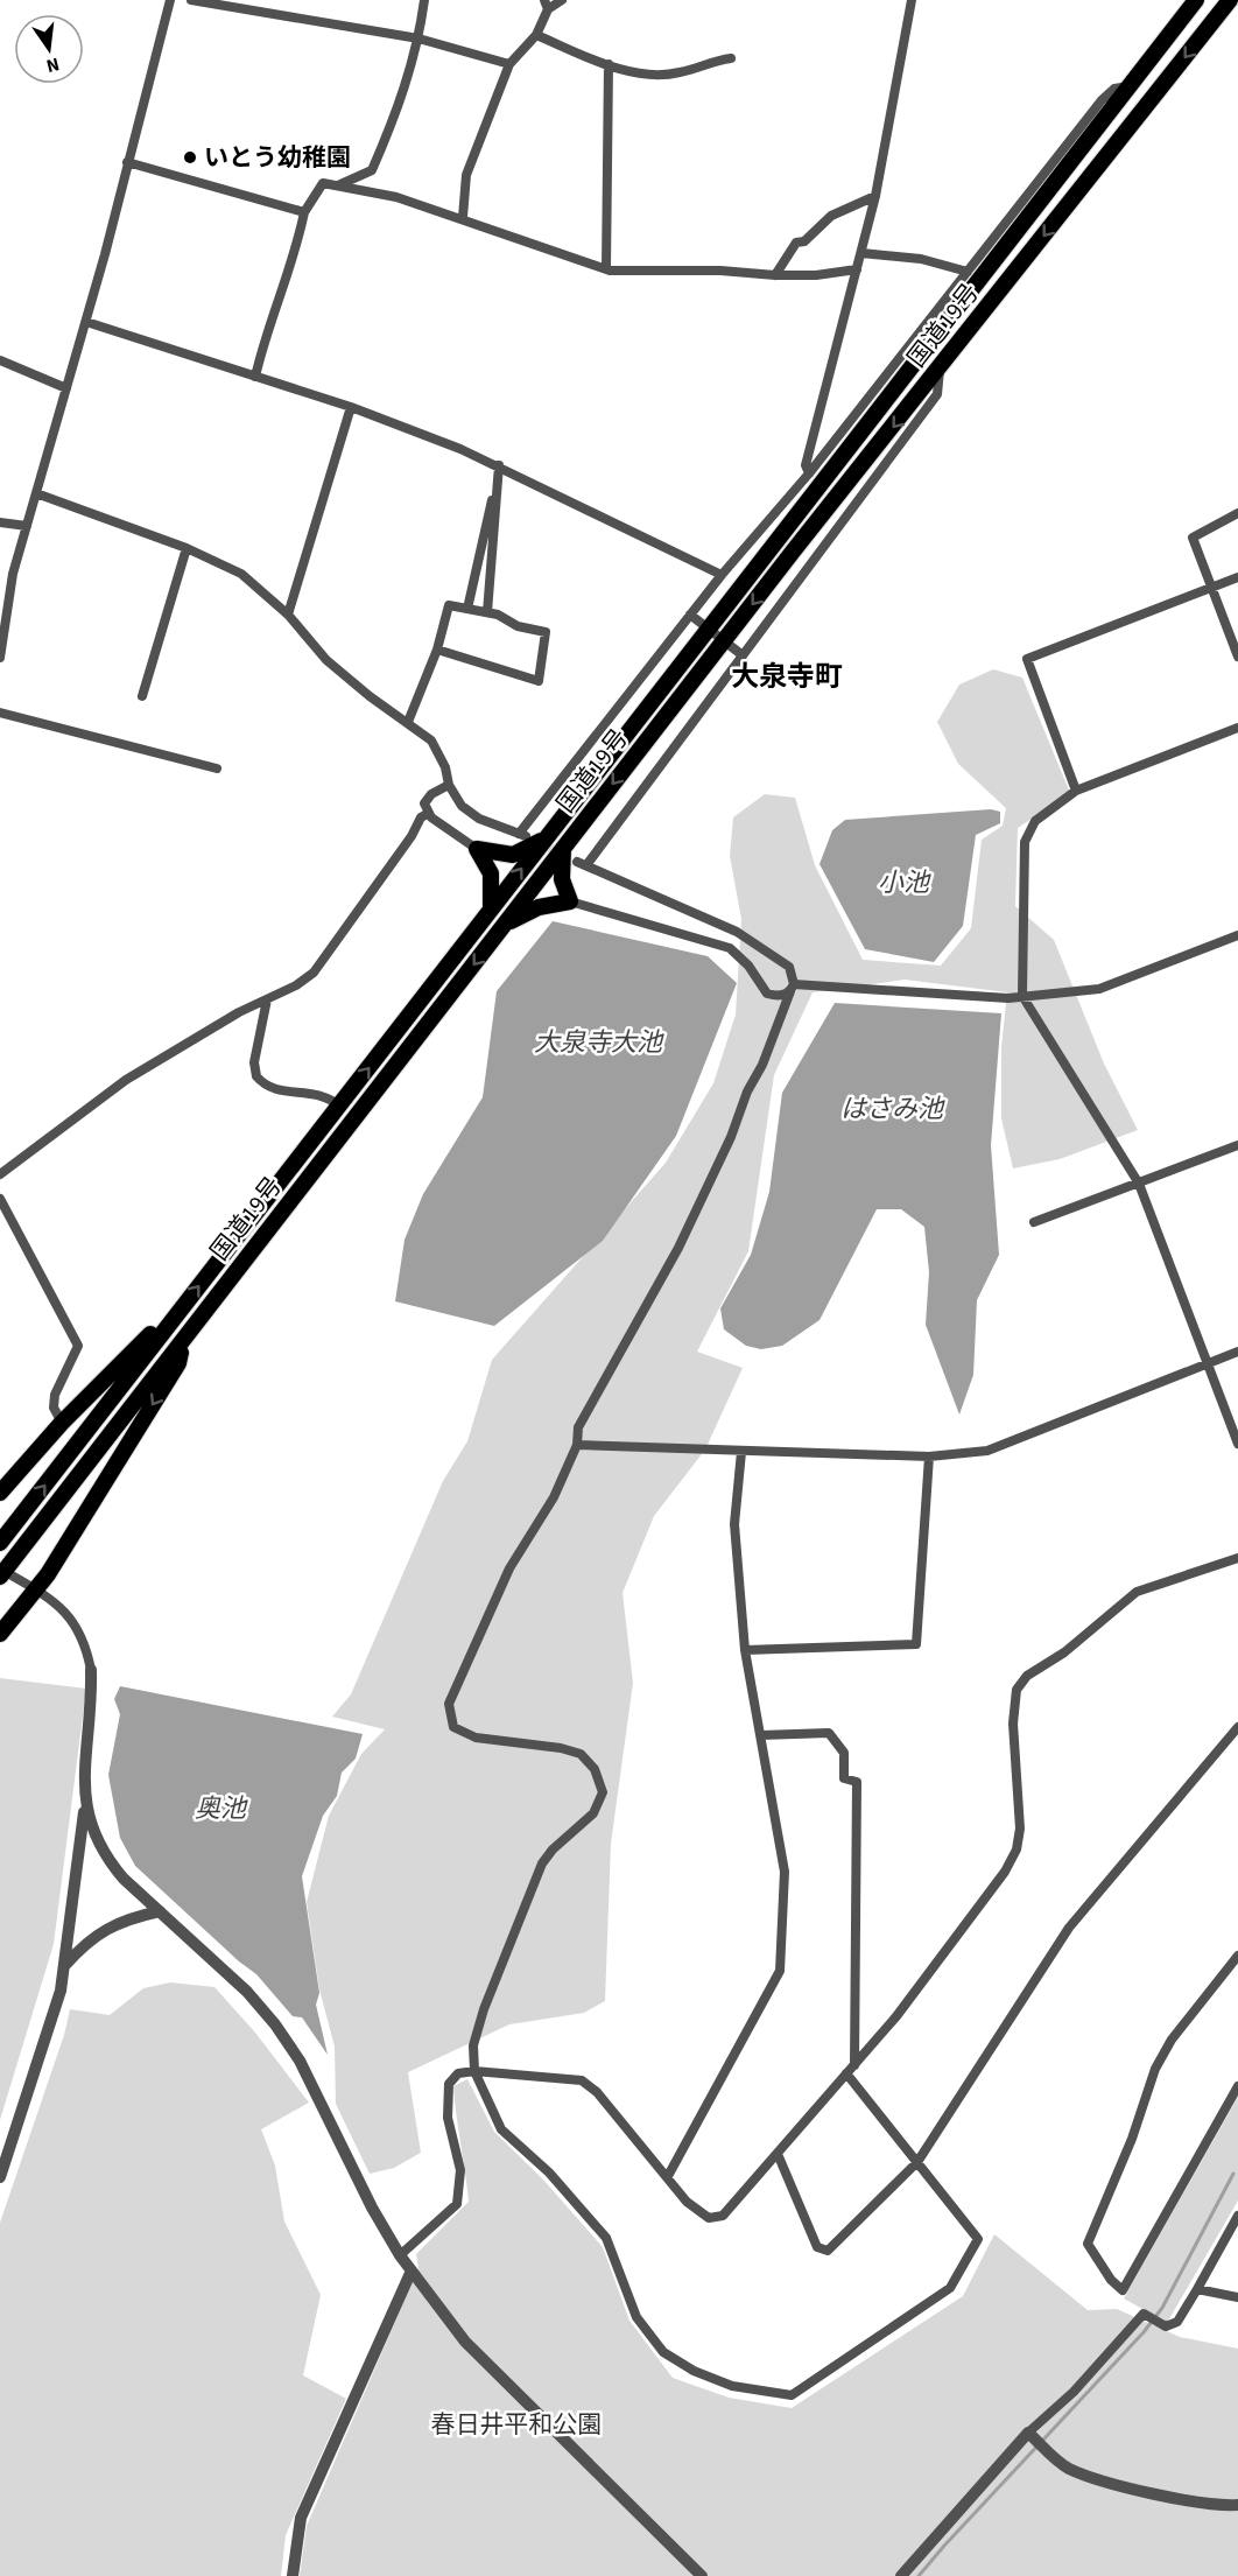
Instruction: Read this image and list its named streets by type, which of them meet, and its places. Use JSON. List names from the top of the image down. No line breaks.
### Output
{"streets":{"highway":["国道19号"]},"districts":["大泉寺町"],"water":["小池","大泉寺大池","はさみ池","奥池"],"parks":["春日井平和公園"],"places":["いとう幼稚園"],"north":"bottom"}
